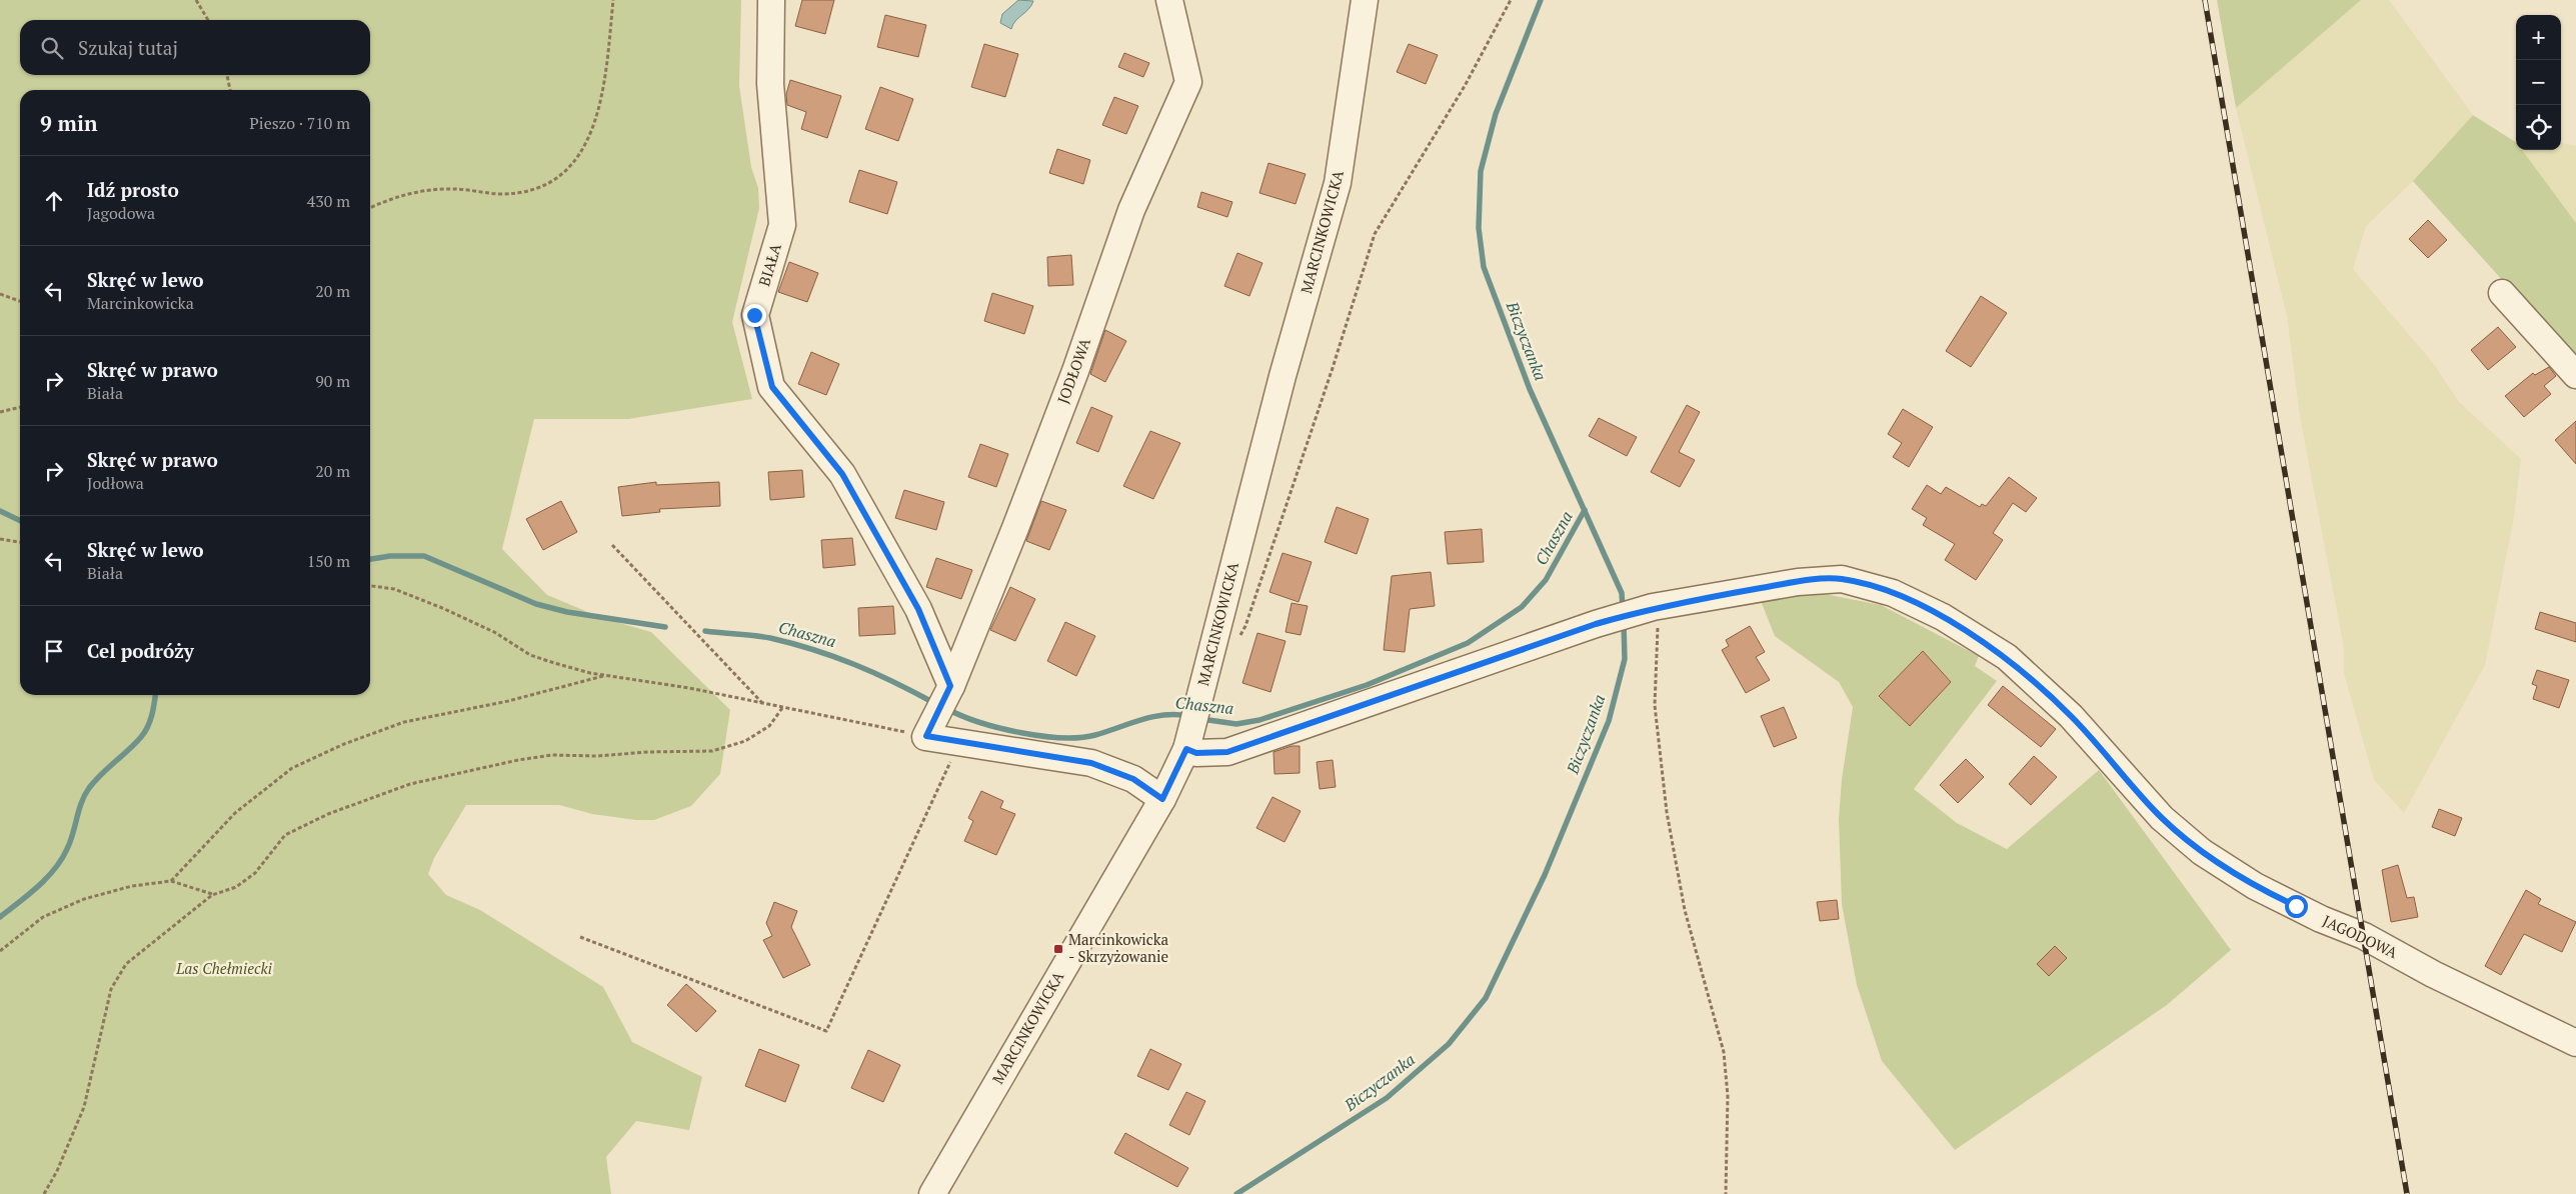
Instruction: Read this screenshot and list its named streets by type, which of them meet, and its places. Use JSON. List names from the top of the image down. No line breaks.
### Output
{"streets":{"street":["MARCINKOWICKA","BIAŁA","JODŁOWA","JAGODOWA"]},"crossings":[["MARCINKOWICKA","JAGODOWA"],["BIAŁA","JODŁOWA"]],"water":["Biczyczanka","Chaszna"],"parks":["Las Chełmiecki"],"places":{"transit":["Marcinkowicka - Skrzyżowanie"]},"page":{"map_buttons":["+","−"],"search":"Szukaj tutaj","heading":["9 min","Pieszo · 710 m"],"list":[["Idź prosto","Jagodowa","430 m"],["Skręć w lewo","Marcinkowicka","20 m"],["Skręć w prawo","Biała","90 m"],["Skręć w prawo","Jodłowa","20 m"],["Skręć w lewo","Biała","150 m"],"Cel podróży"]}}
